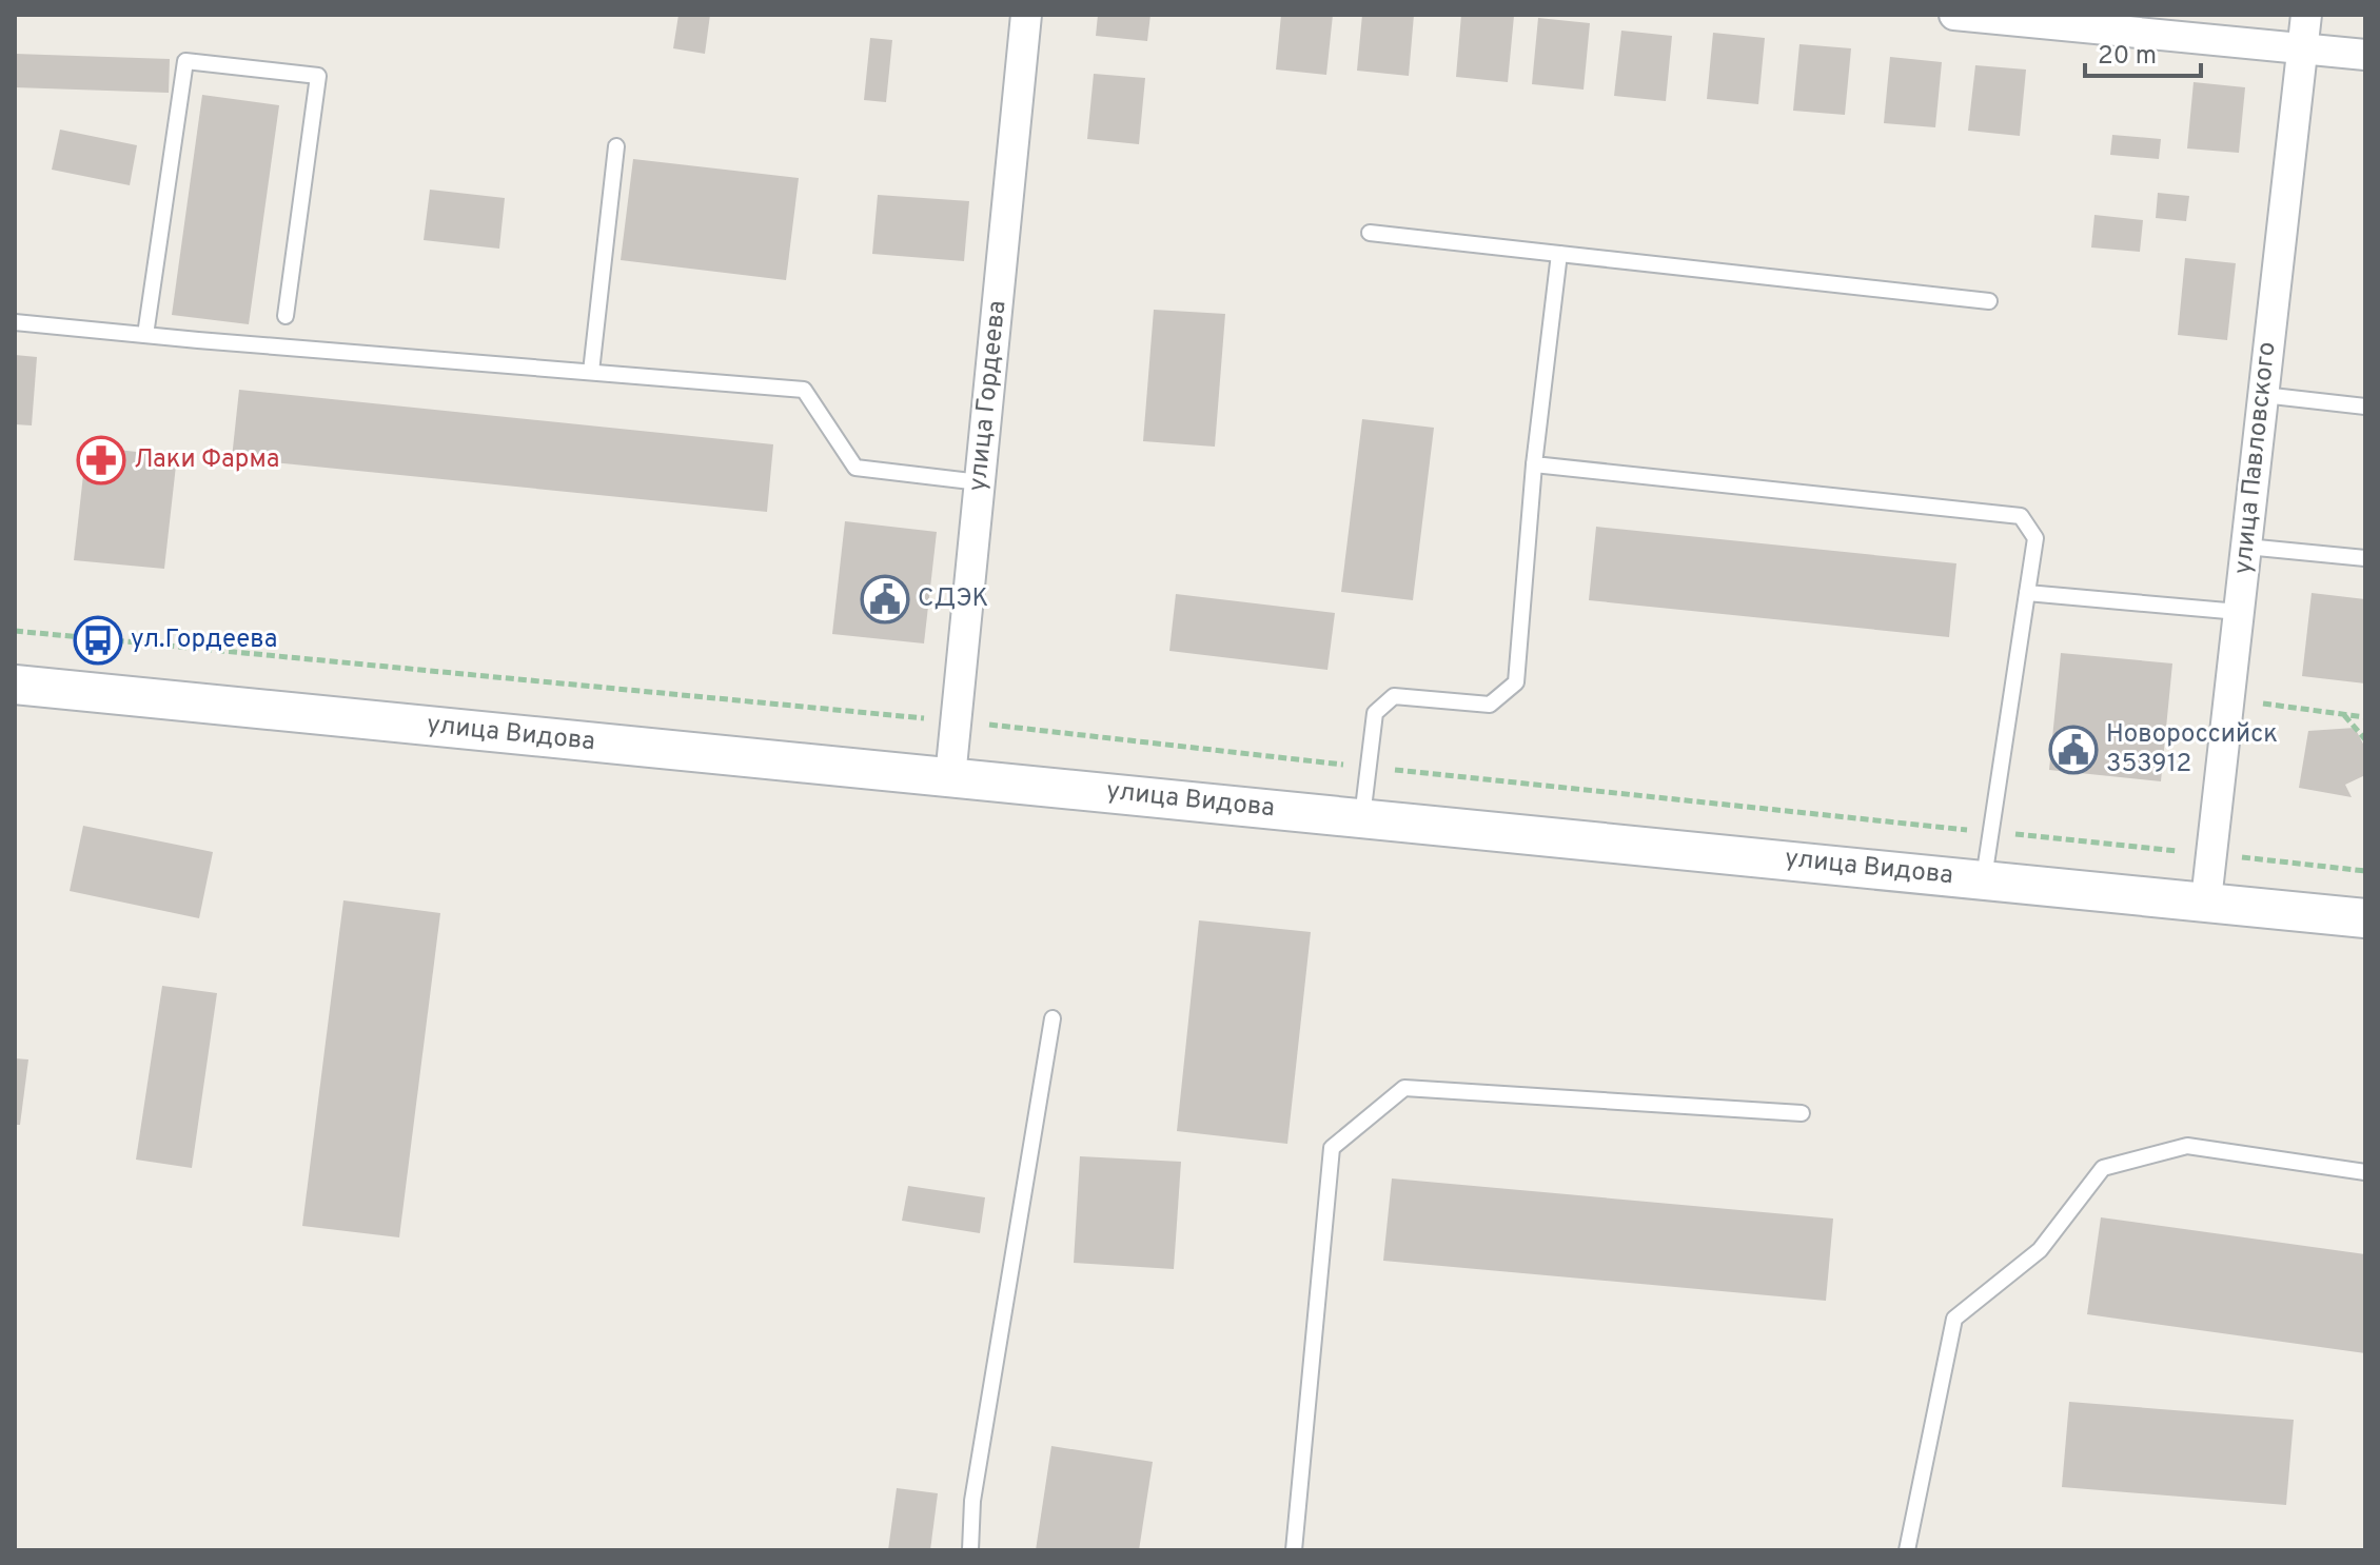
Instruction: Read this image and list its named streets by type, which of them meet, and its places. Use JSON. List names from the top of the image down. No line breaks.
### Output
{"streets":{"street":["улица Гордеева","улица Павловского","улица Видова"]},"crossings":[["улица Гордеева","улица Видова"],["улица Павловского","улица Видова"]],"places":{"pharmacy":["Лаки Фарма"],"public building":["СДЭК","Новороссийск 353912"],"bus stop":["ул.Гордеева"]},"scale_bar":"20 m"}
